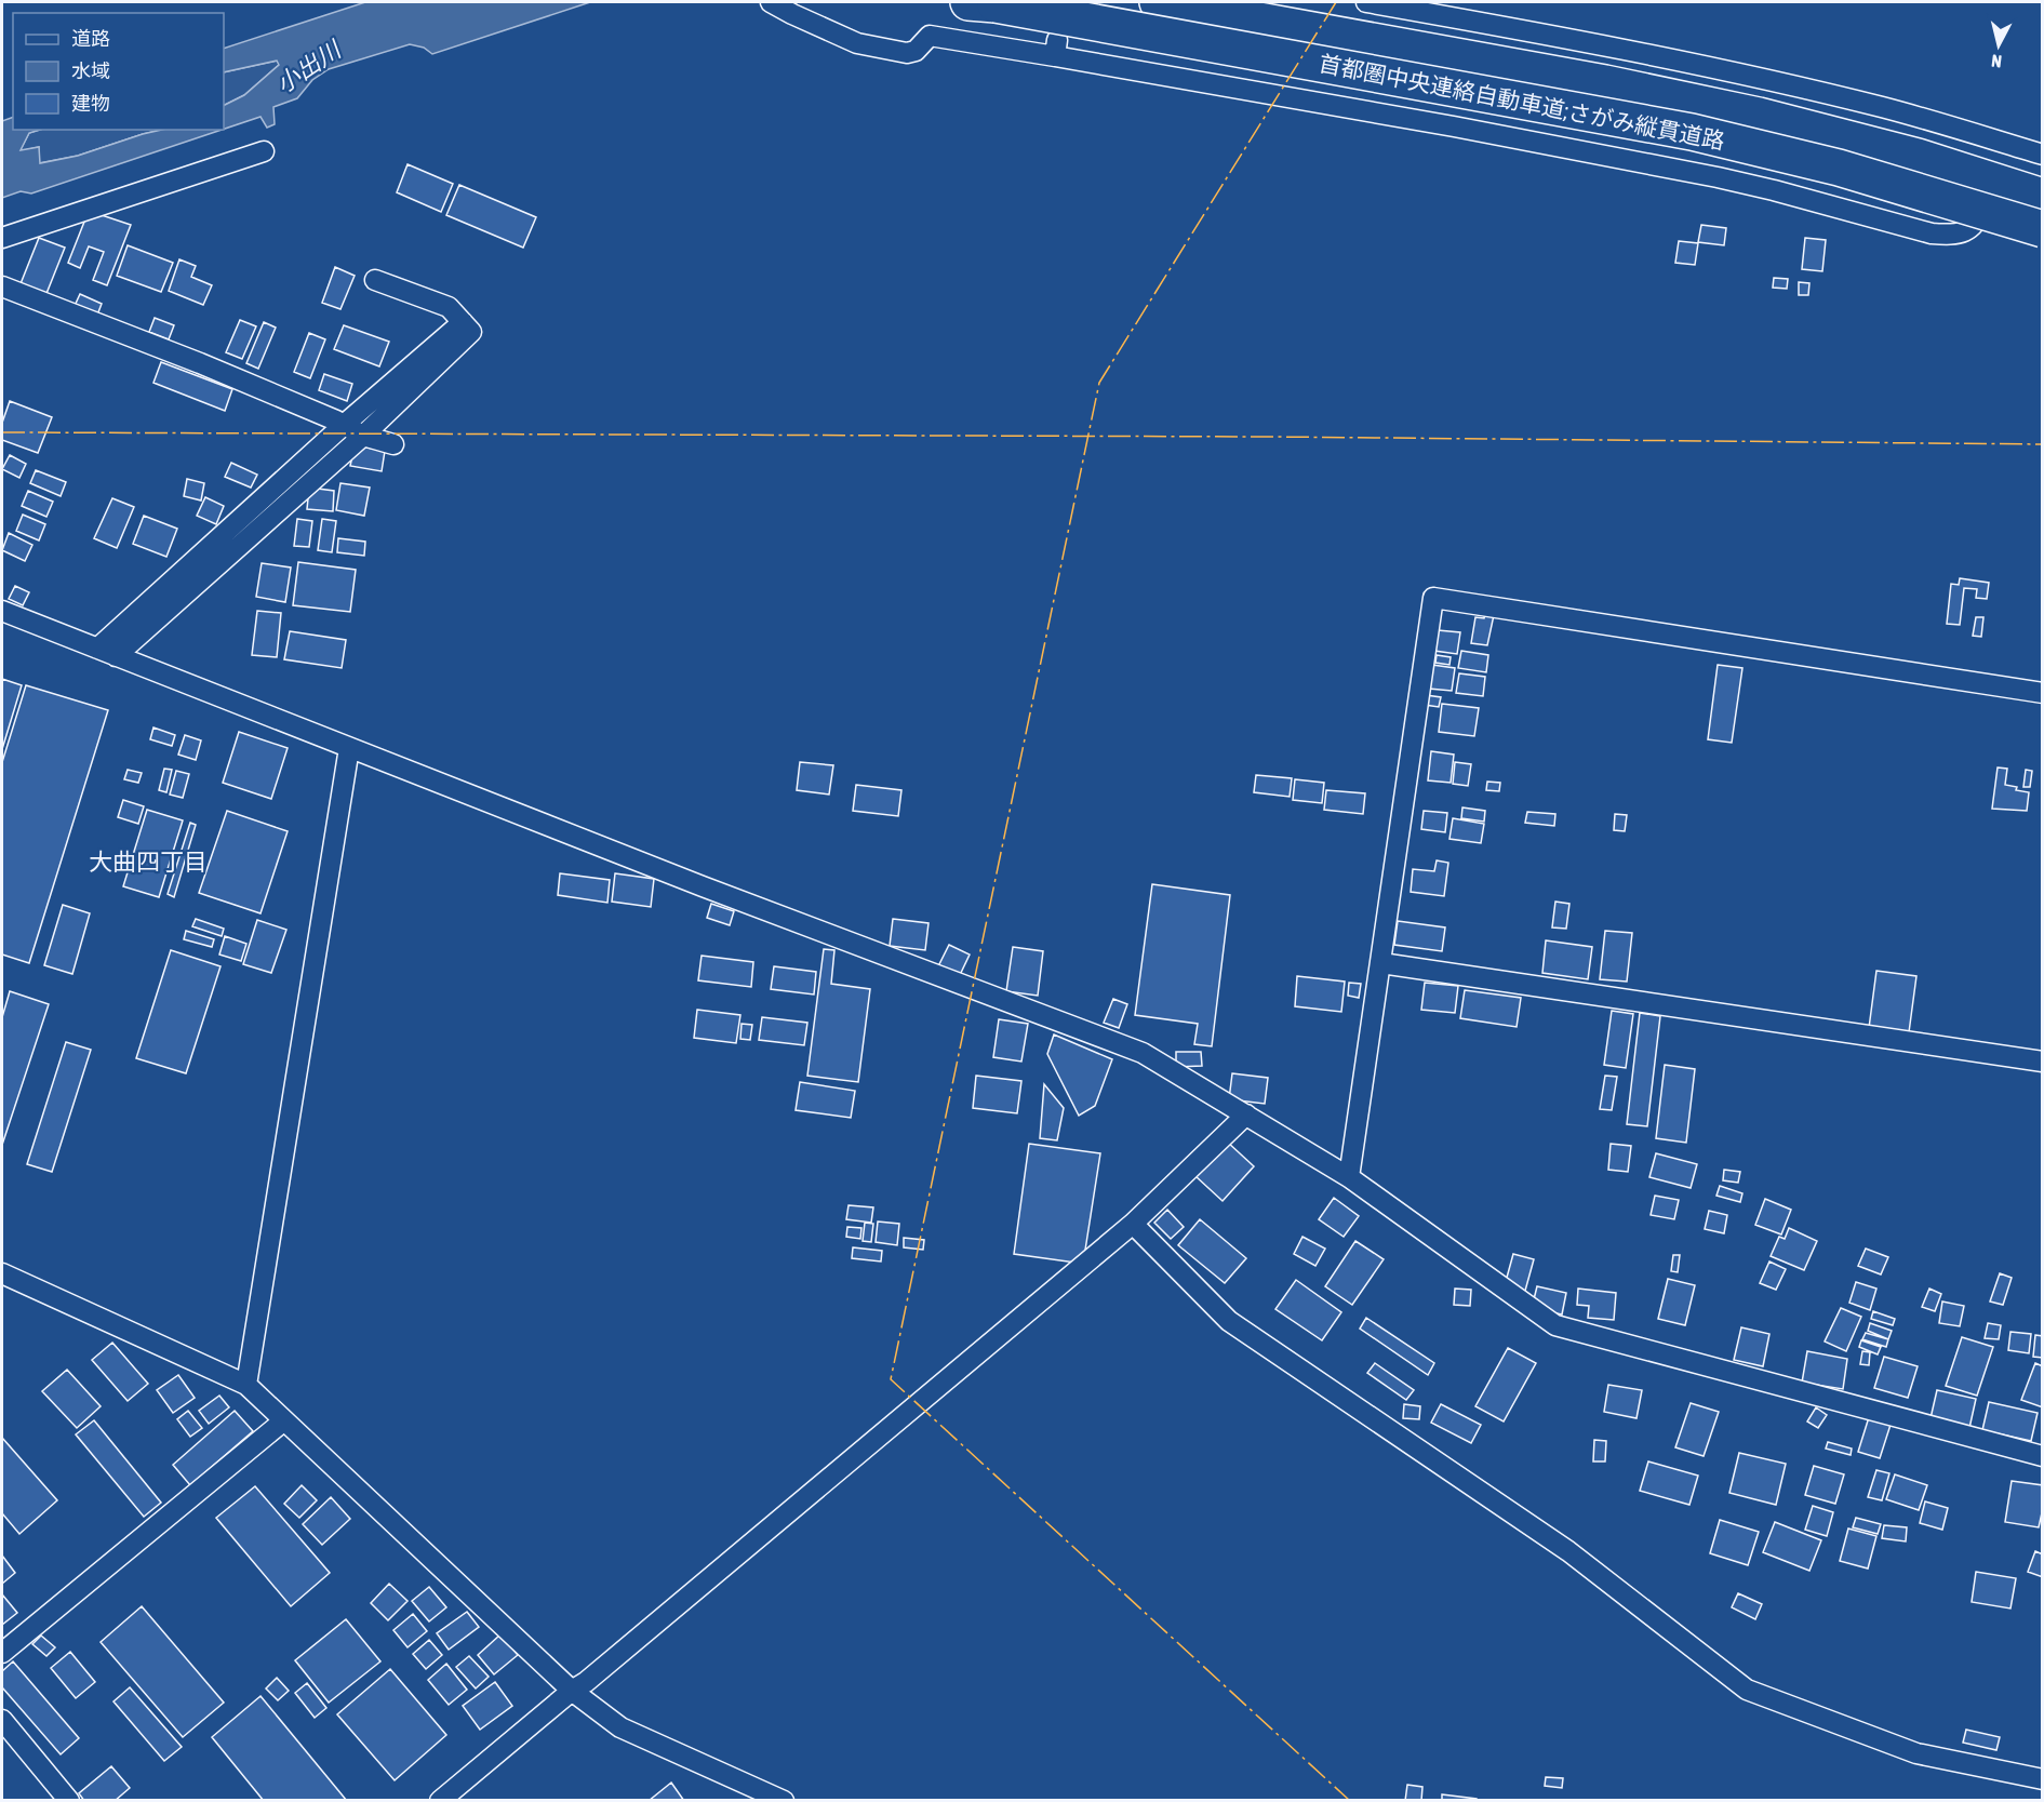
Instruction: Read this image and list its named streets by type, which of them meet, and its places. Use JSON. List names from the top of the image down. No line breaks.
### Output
{"streets":{"highway":["首都圏中央連絡自動車道;さがみ縦貫道路"]},"districts":["大曲四丁目"],"water":["小出川"],"legend":["道路","水域","建物"],"north":"bottom"}
